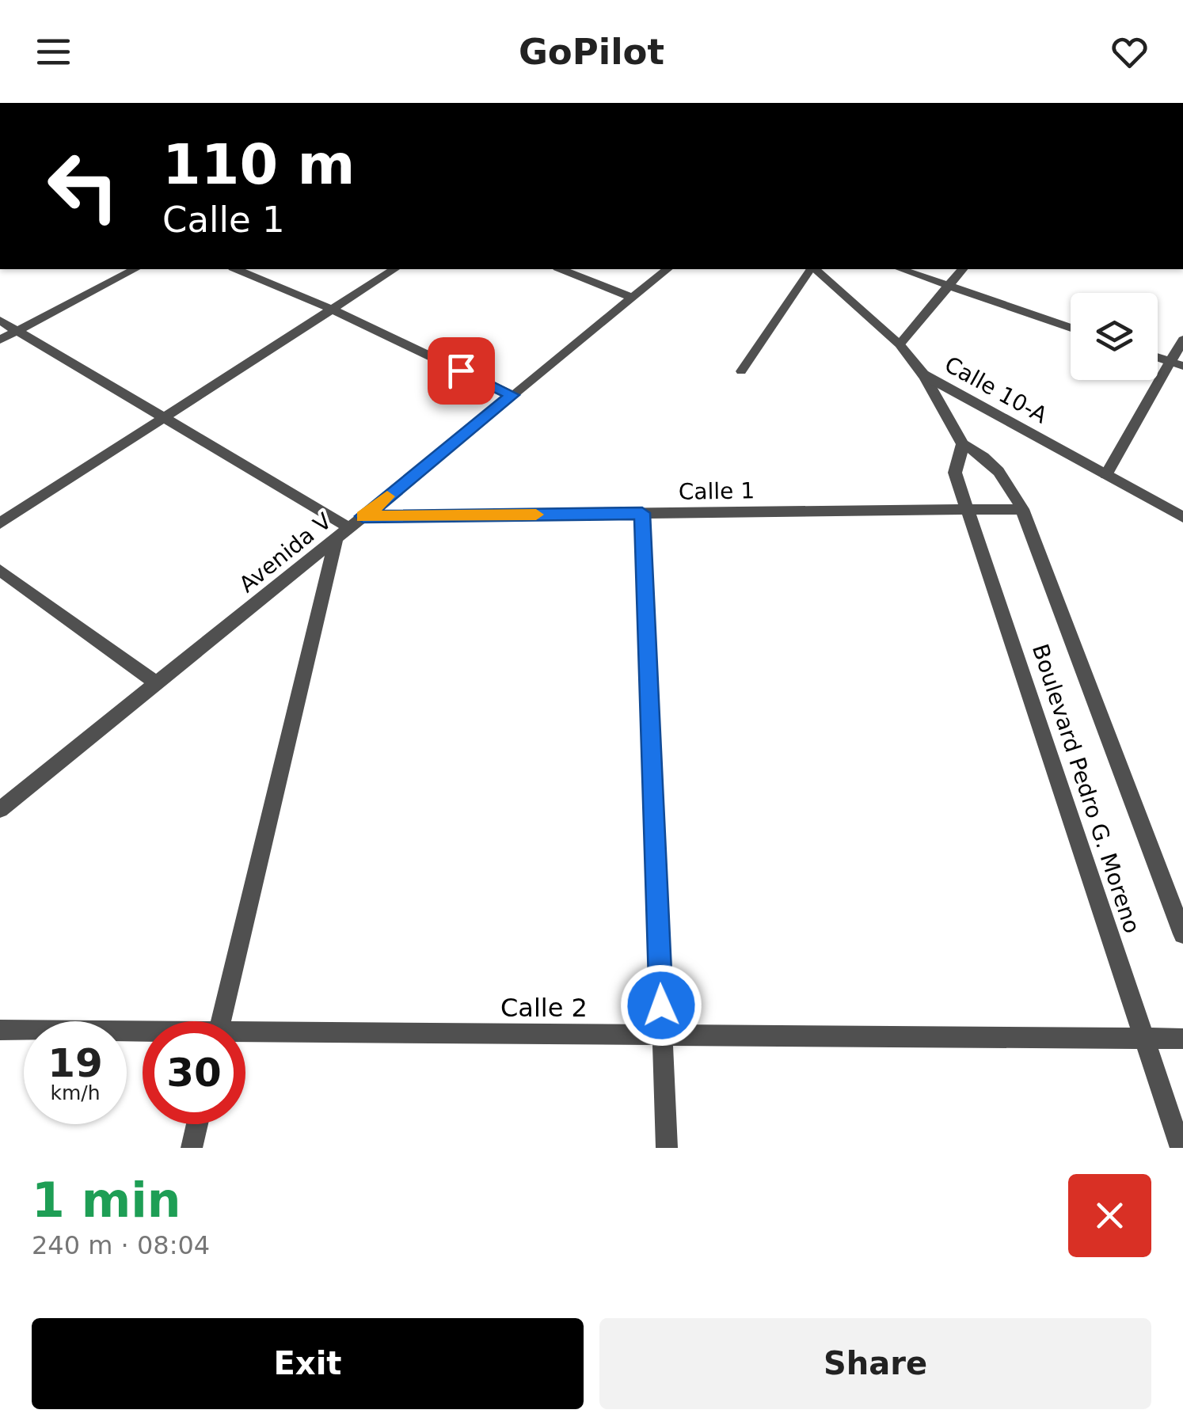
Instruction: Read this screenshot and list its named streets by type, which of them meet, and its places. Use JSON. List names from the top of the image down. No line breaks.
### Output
{"streets":{"street":["Calle 10-A","Calle 1","Avenida V","Boulevard Pedro G. Moreno","Calle 2"]},"crossings":[["Calle 1","Avenida V"],["Calle 1","Boulevard Pedro G. Moreno"],["Boulevard Pedro G. Moreno","Calle 2"]],"page":{"header":"GoPilot","turn":["110 m","Calle 1"],"speed":"19 km/h","limit":"30","heading":["1 min","240 m · 08:04"],"buttons":["Exit","Share"]}}
